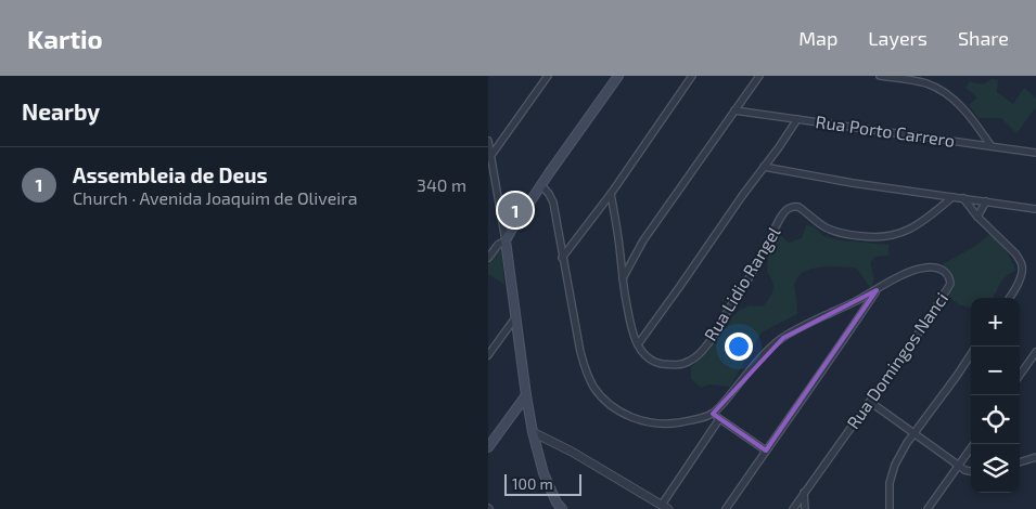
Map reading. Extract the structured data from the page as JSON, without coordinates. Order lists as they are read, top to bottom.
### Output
{
  "streets": {
    "street": ["Rua Porto Carrero", "Rua Lidio Rangel", "Rua Domingos Nanci"]
  },
  "scale_bar": "100 m",
  "page": {
    "header": "Kartio",
    "nav": ["Map", "Layers", "Share"],
    "heading": "Nearby",
    "list": [
      {
        "mark": "1",
        "name": "Assembleia de Deus",
        "note": "Church · Avenida Joaquim de Oliveira",
        "value": "340 m"
      }
    ],
    "pins": "1",
    "map_buttons": ["+", "−"],
    "scale": "100 m"
  }
}
